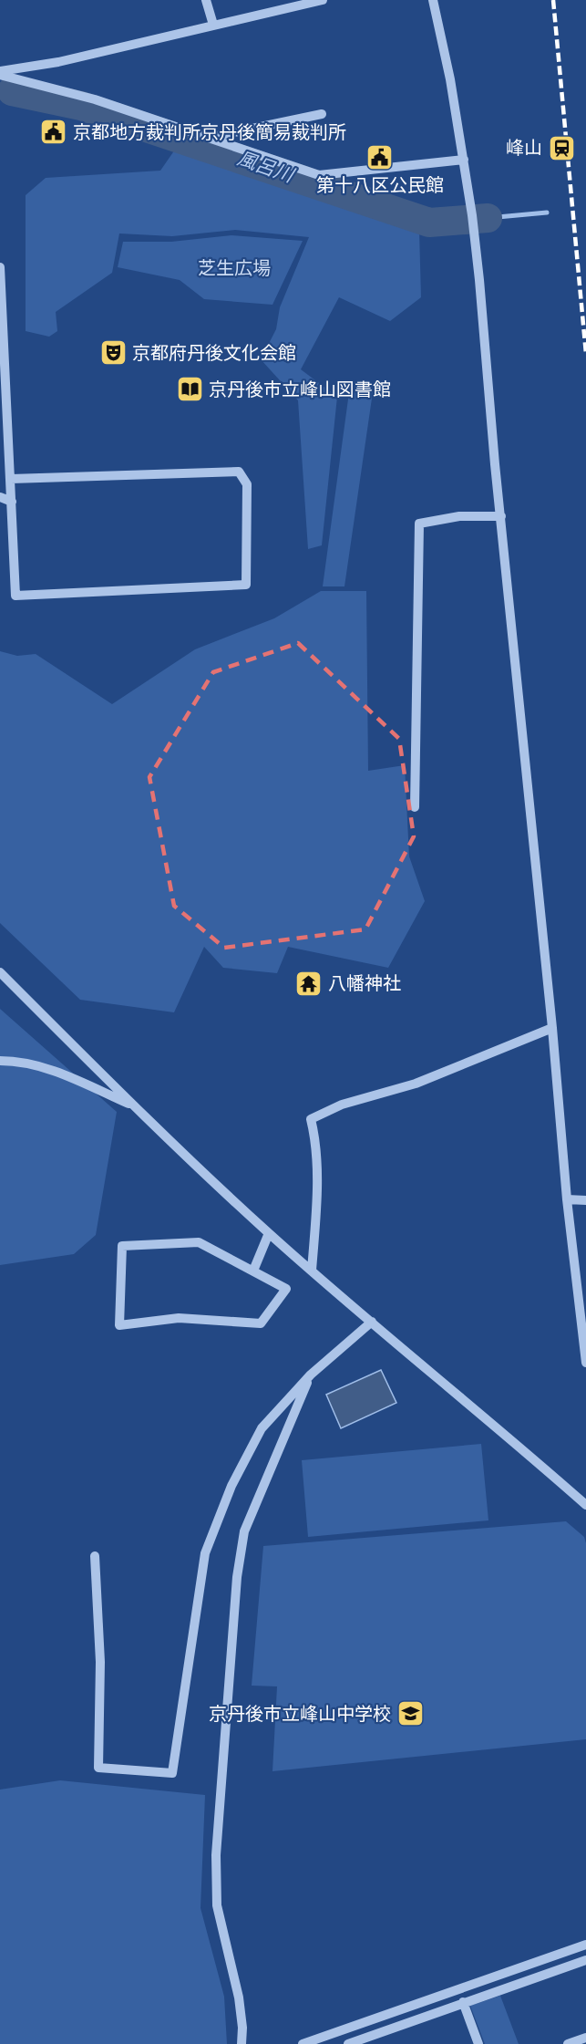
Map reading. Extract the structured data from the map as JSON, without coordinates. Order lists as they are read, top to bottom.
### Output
{
  "water": ["風呂川"],
  "parks": ["芝生広場"],
  "places": {
    "public building": ["京都地方裁判所京丹後簡易裁判所", "第十八区公民館"],
    "station": ["峰山"],
    "theatre": ["京都府丹後文化会館"],
    "library": ["京丹後市立峰山図書館"],
    "temple": ["八幡神社"],
    "school or university": ["京丹後市立峰山中学校"]
  }
}
